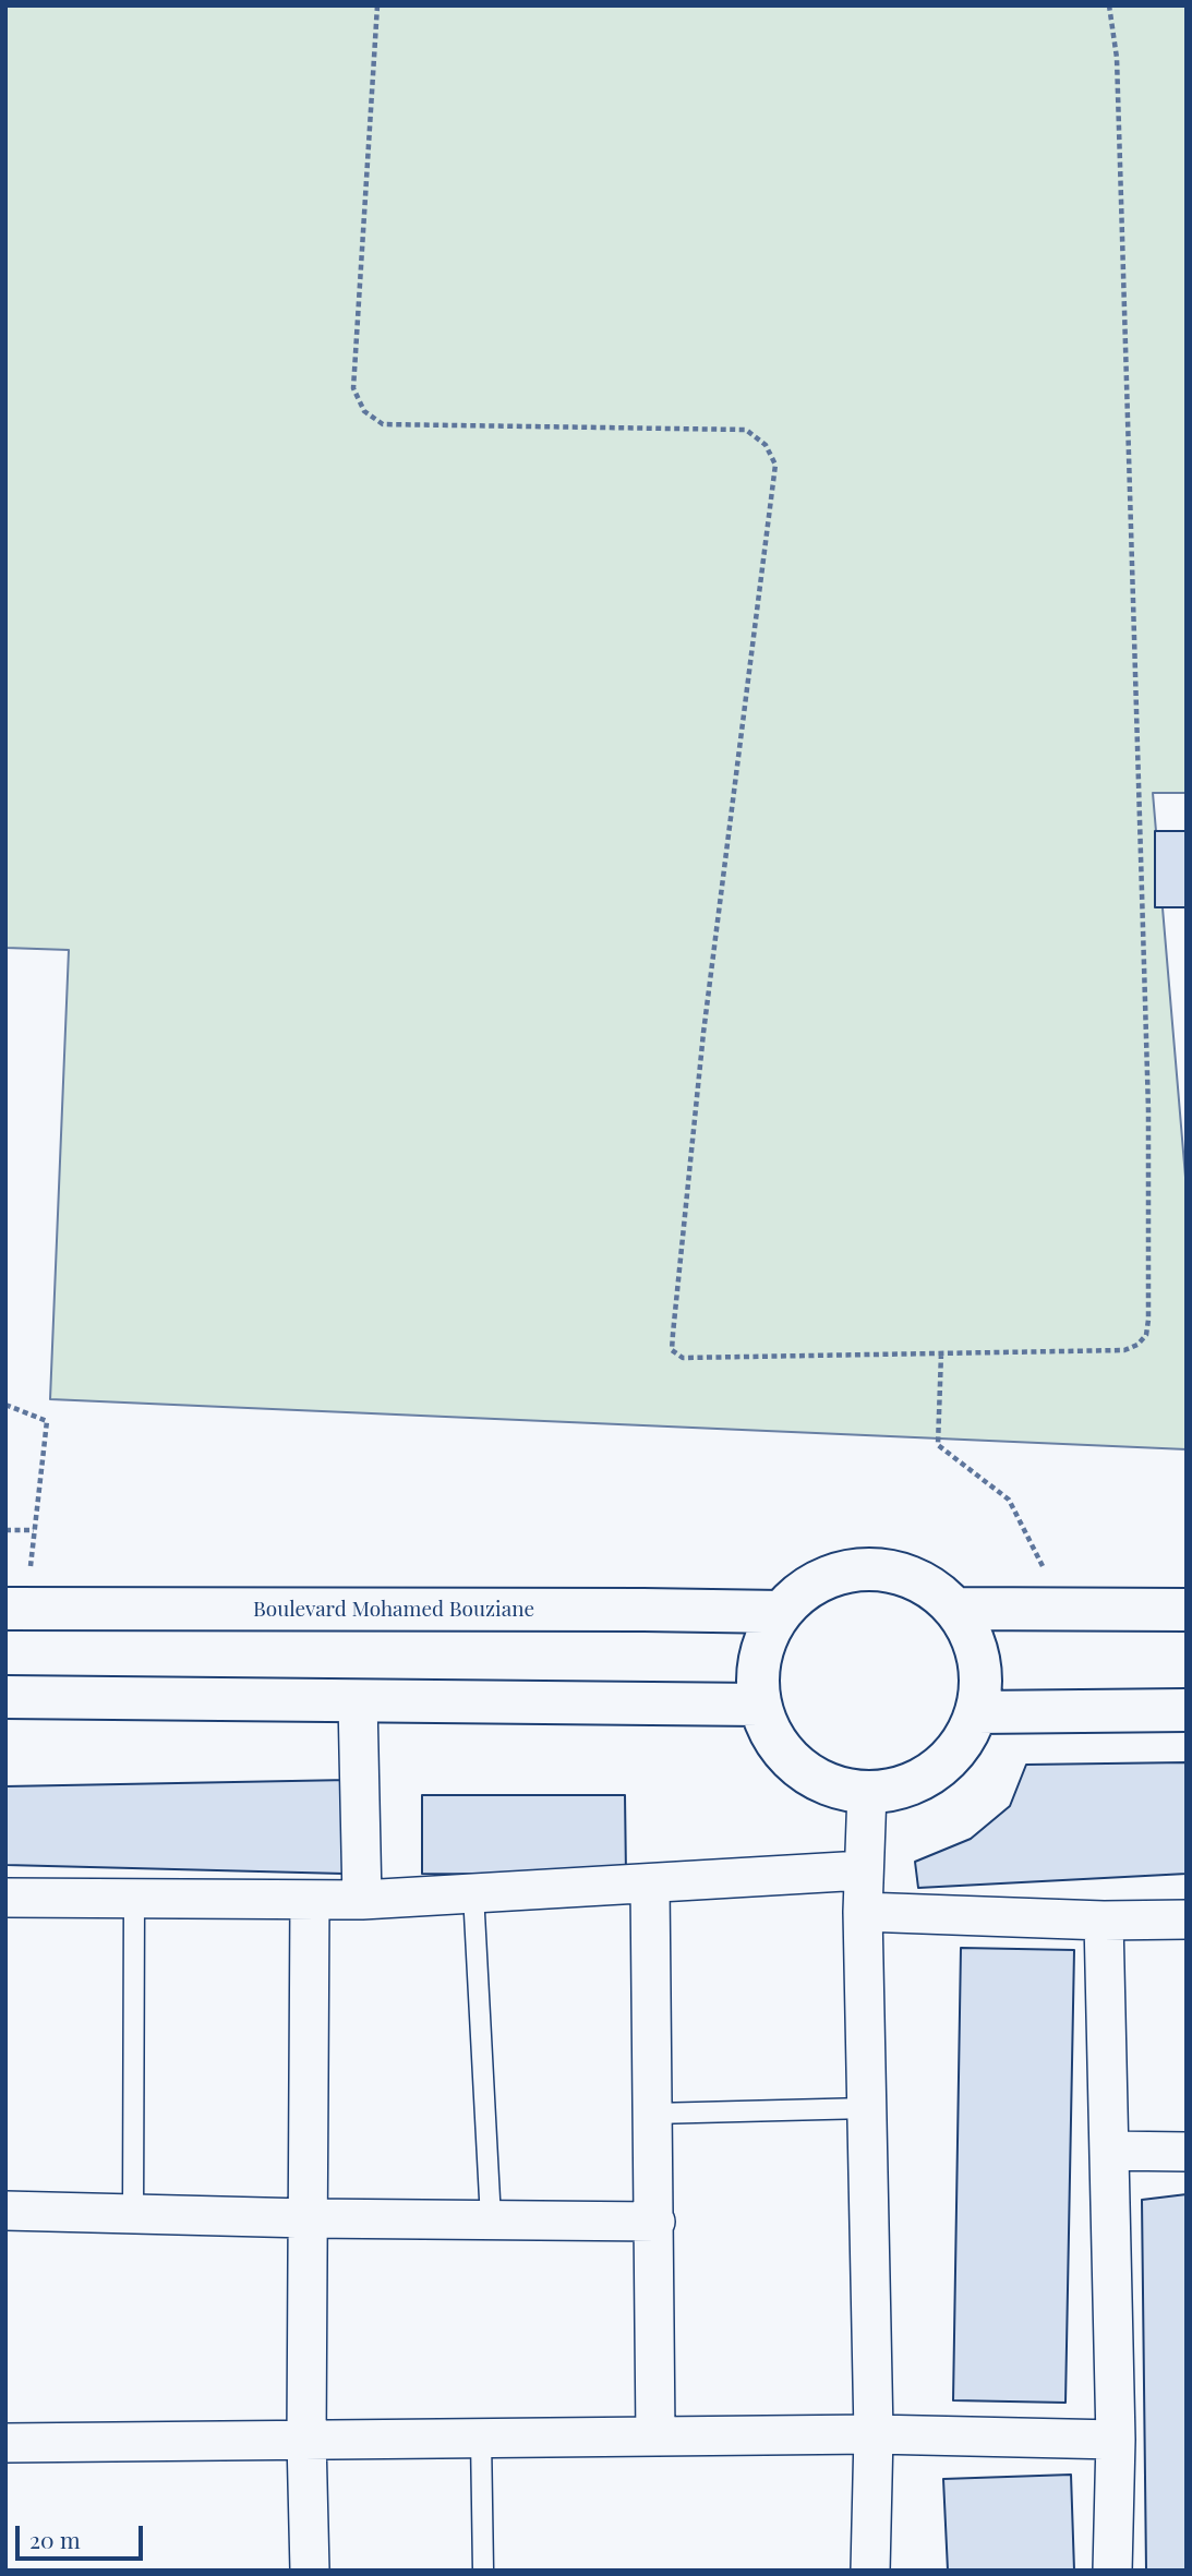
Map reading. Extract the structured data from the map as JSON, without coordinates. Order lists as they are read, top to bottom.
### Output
{
  "streets": {
    "street": ["Boulevard Mohamed Bouziane"]
  },
  "scale_bar": "20 m"
}
